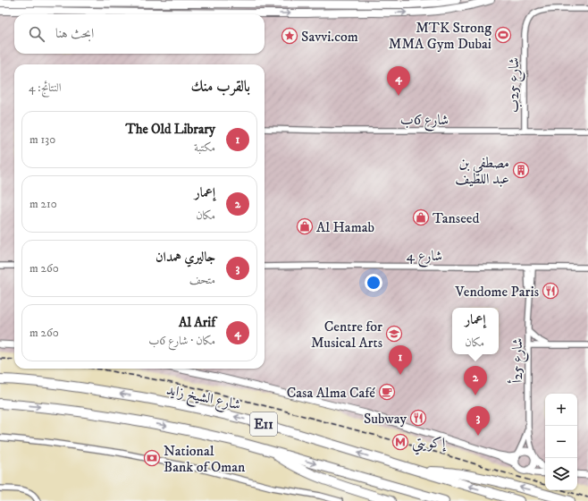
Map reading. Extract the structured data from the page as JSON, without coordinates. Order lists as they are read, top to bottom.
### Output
{
  "streets": {
    "highway": ["شارع الشيخ زايد", "E11"],
    "street": [
      "شارع 25ب",
      "شارع 6ب",
      "شارع 4",
      "شارع 25أ"
    ]
  },
  "crossings": [
    ["شارع 25ب", "شارع 6ب"],
    ["شارع 4", "شارع 25أ"]
  ],
  "places": {
    "sports": ["MTK Strong MMA Gym Dubai"],
    "place": ["Savvi.com"],
    "building": ["مصطفي بن عبد اللطيف"],
    "shop": ["Tanseed", "Al Hamab"],
    "restaurant": ["Vendome Paris", "Subway"],
    "school or university": ["Centre for Musical Arts"],
    "cafe": ["Casa Alma Café"],
    "metro station": ["إكويتي"],
    "bank": ["National Bank of Oman"]
  },
  "page": {
    "search": "ابحث هنا",
    "heading": ["بالقرب منك", "النتائج: 4"],
    "pins": [
      "4",
      "1",
      "2",
      "3"
    ],
    "list": [
      {
        "mark": "1",
        "name": "The Old Library",
        "note": "مكتبة",
        "value": "130 m"
      },
      {
        "mark": "2",
        "name": "إعمار",
        "note": "مكان",
        "value": "210 m"
      },
      {
        "mark": "3",
        "name": "جاليري همدان",
        "note": "متحف",
        "value": "260 m"
      },
      {
        "mark": "4",
        "name": "Al Arif",
        "note": "مكان · شارع 6ب",
        "value": "260 m"
      }
    ],
    "popup": ["إعمار", "مكان"],
    "map_buttons": ["+", "−"]
  }
}
